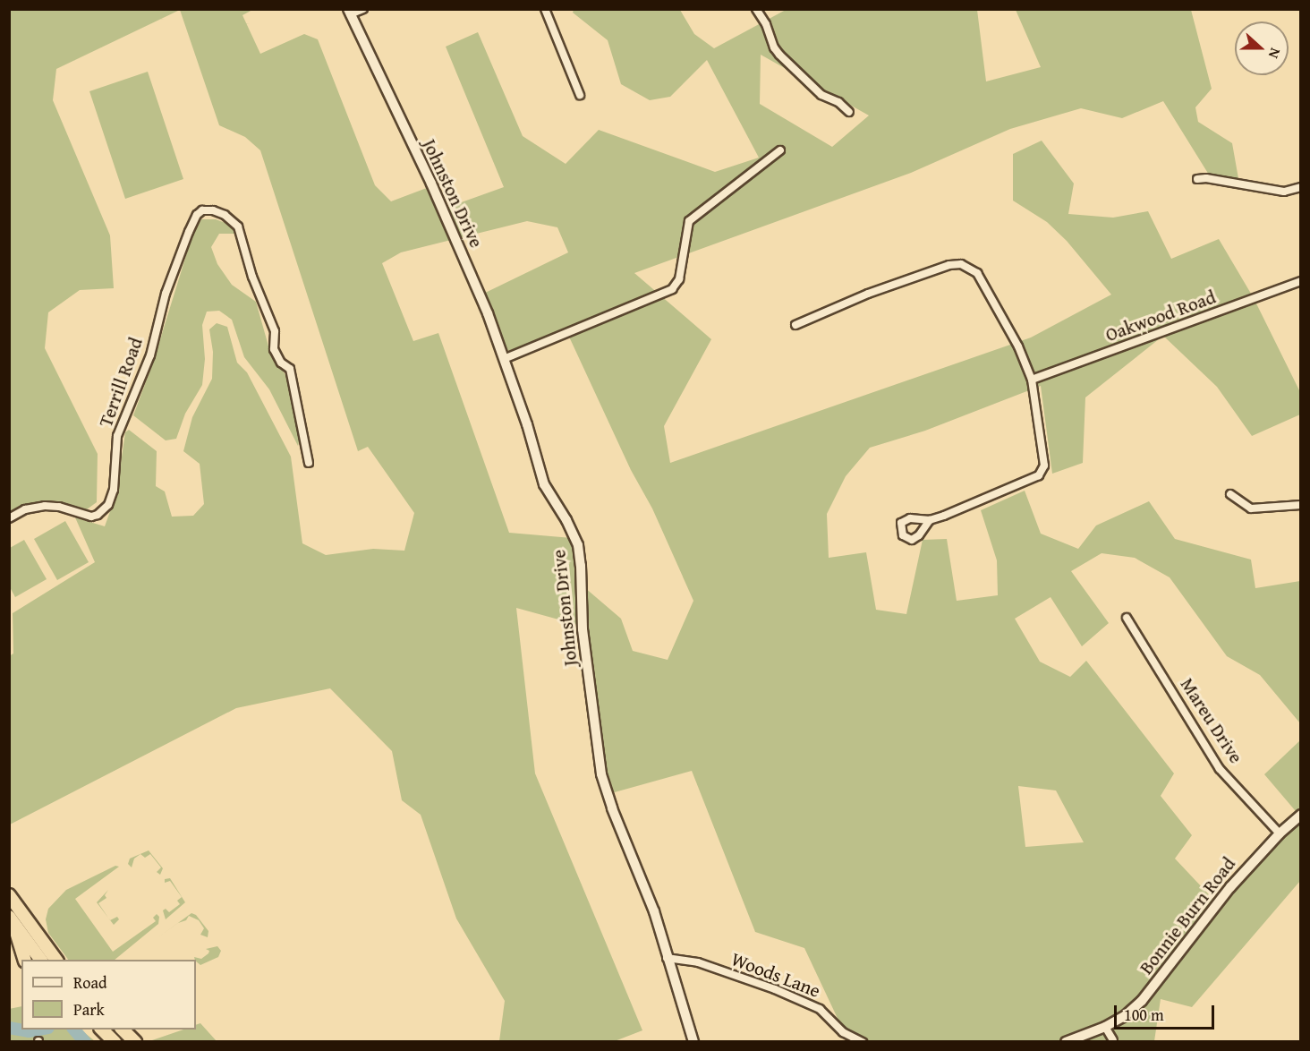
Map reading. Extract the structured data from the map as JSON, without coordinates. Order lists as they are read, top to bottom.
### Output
{
  "streets": {
    "street": [
      "Johnston Drive",
      "Oakwood Road",
      "Terrill Road",
      "Mareu Drive",
      "Bonnie Burn Road",
      "Woods Lane"
    ]
  },
  "crossings": [
    ["Johnston Drive", "Woods Lane"],
    ["Mareu Drive", "Bonnie Burn Road"]
  ],
  "legend": ["Road", "Park"],
  "scale_bar": "100 m",
  "north": "right"
}
